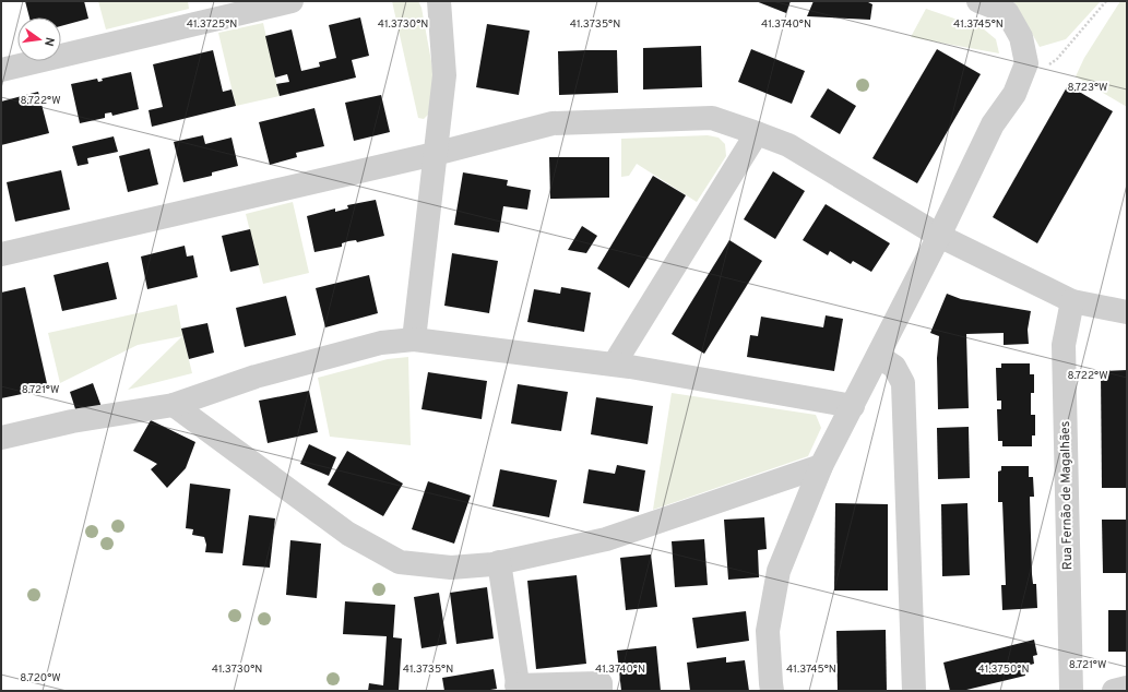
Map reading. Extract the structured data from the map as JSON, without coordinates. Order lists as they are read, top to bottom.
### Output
{
  "streets": {
    "street": ["Rua Fernão de Magalhães"]
  },
  "north": "right",
  "coordinates": [
    "41.3725°N",
    "41.3730°N",
    "41.3735°N",
    "41.3740°N",
    "41.3745°N",
    "8.723°W",
    "8.722°W",
    "8.721°W",
    "41.3750°N",
    "8.720°W"
  ]
}
